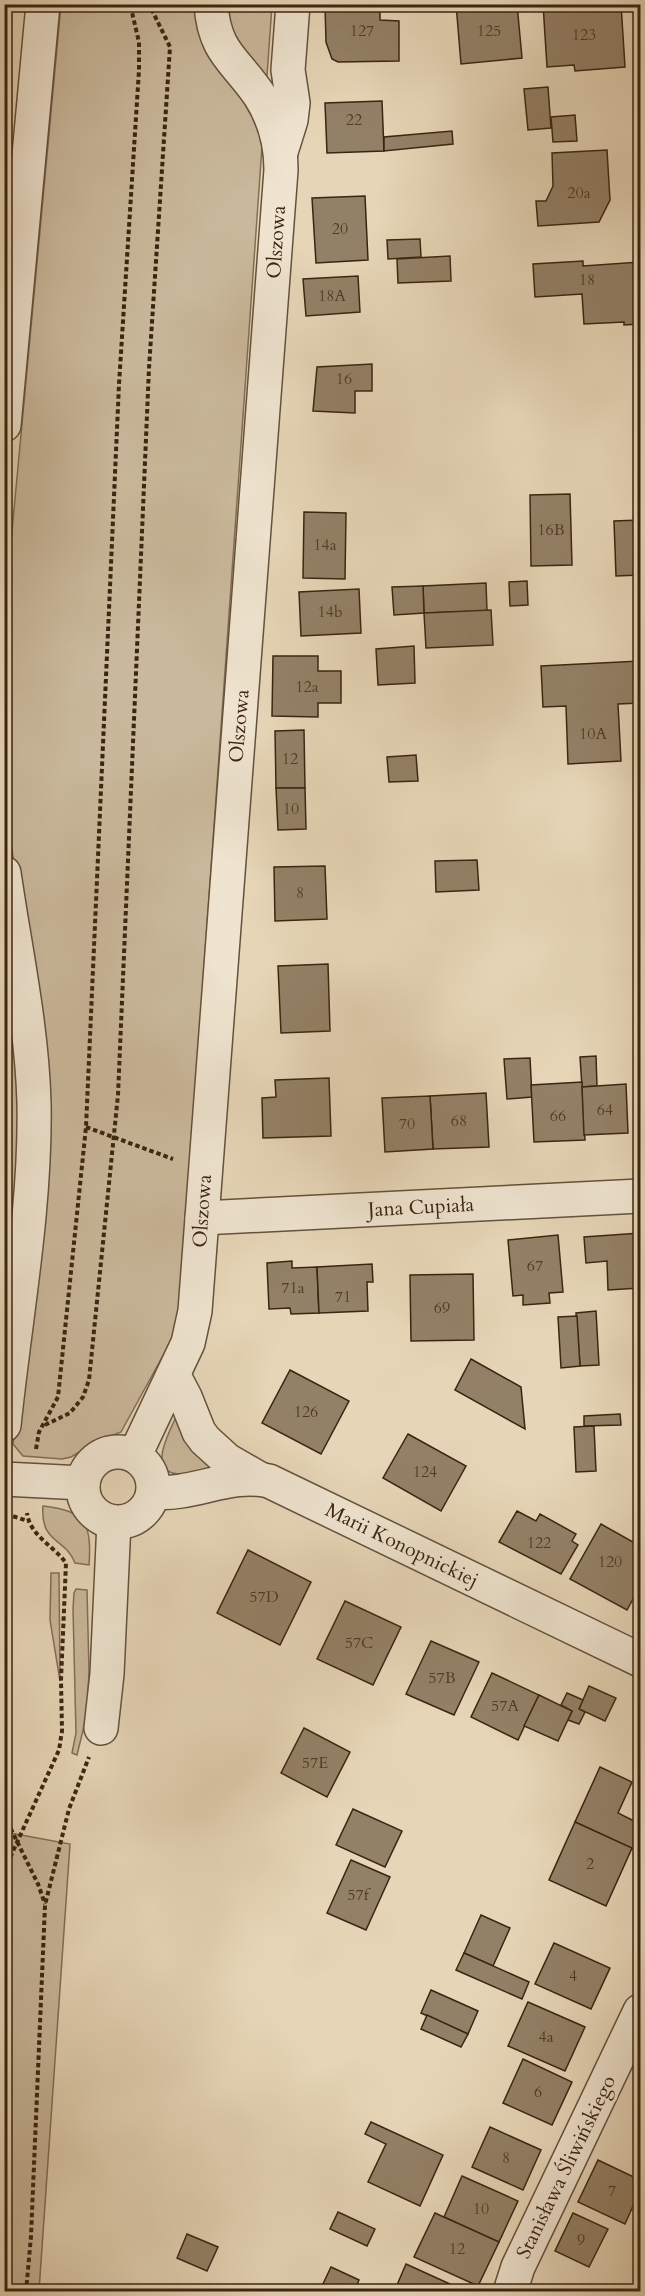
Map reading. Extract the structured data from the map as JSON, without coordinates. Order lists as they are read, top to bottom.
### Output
{
  "streets": {
    "street": [
      "Olszowa",
      "Jana Cupiała",
      "Marii Konopnickiej",
      "Stanisława Śliwińskiego"
    ]
  },
  "crossings": [
    ["Olszowa", "Jana Cupiała"],
    ["Olszowa", "Marii Konopnickiej"]
  ],
  "house_numbers": [
    "127",
    "125",
    "123",
    "22",
    "20a",
    "20",
    "18",
    "18A",
    "16",
    "16B",
    "14a",
    "14b",
    "12a",
    "10A",
    "12",
    "10",
    "8",
    "64",
    "66",
    "68",
    "70",
    "67",
    "71a",
    "71",
    "69",
    "126",
    "124",
    "122",
    "120",
    "57D",
    "57C",
    "57B",
    "57A",
    "57E",
    "2",
    "57f",
    "4",
    "4a",
    "6",
    "8",
    "7",
    "10",
    "9",
    "12"
  ]
}
